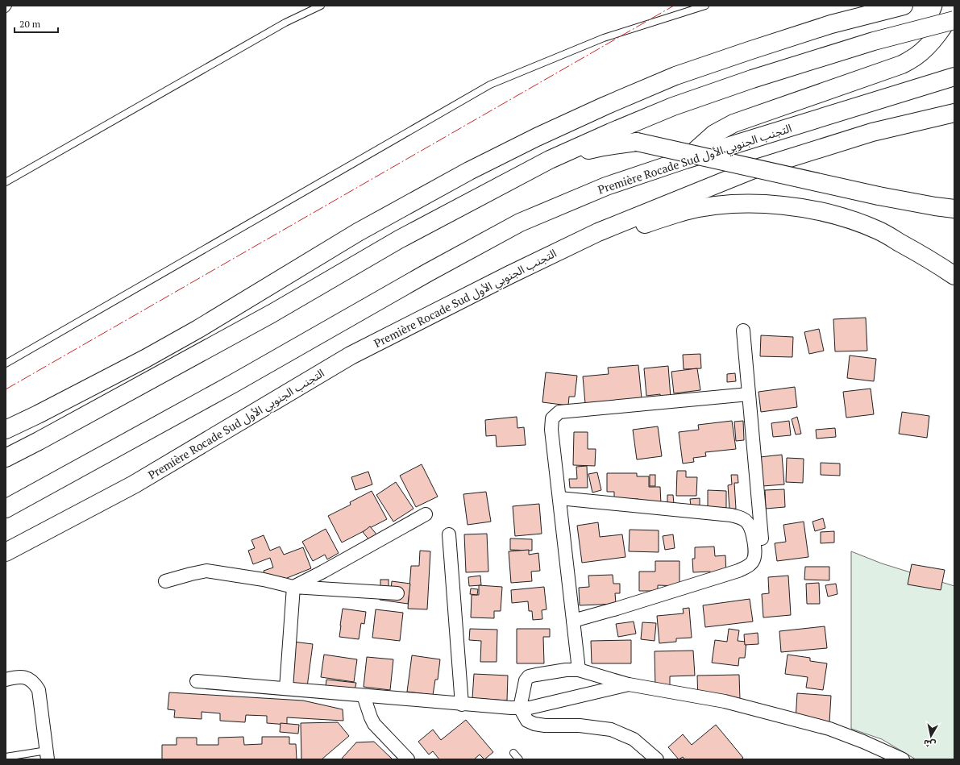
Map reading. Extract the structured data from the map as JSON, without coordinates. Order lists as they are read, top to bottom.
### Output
{
  "streets": {
    "highway": ["Première Rocade Sud التجنب الجنوبي الأول"]
  },
  "scale_bar": "20 m",
  "north": "bottom"
}
